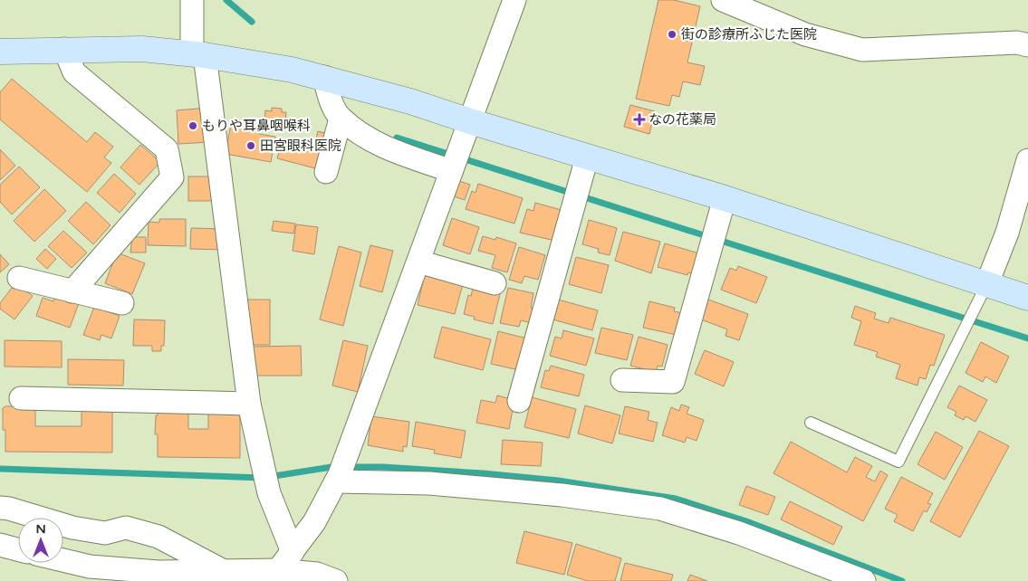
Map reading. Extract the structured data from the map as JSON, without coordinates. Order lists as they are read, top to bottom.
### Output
{
  "places": {
    "other": ["街の診療所ふじた医院", "もりや耳鼻咽喉科", "田宮眼科医院"],
    "health": ["なの花薬局"]
  },
  "north": "top"
}
